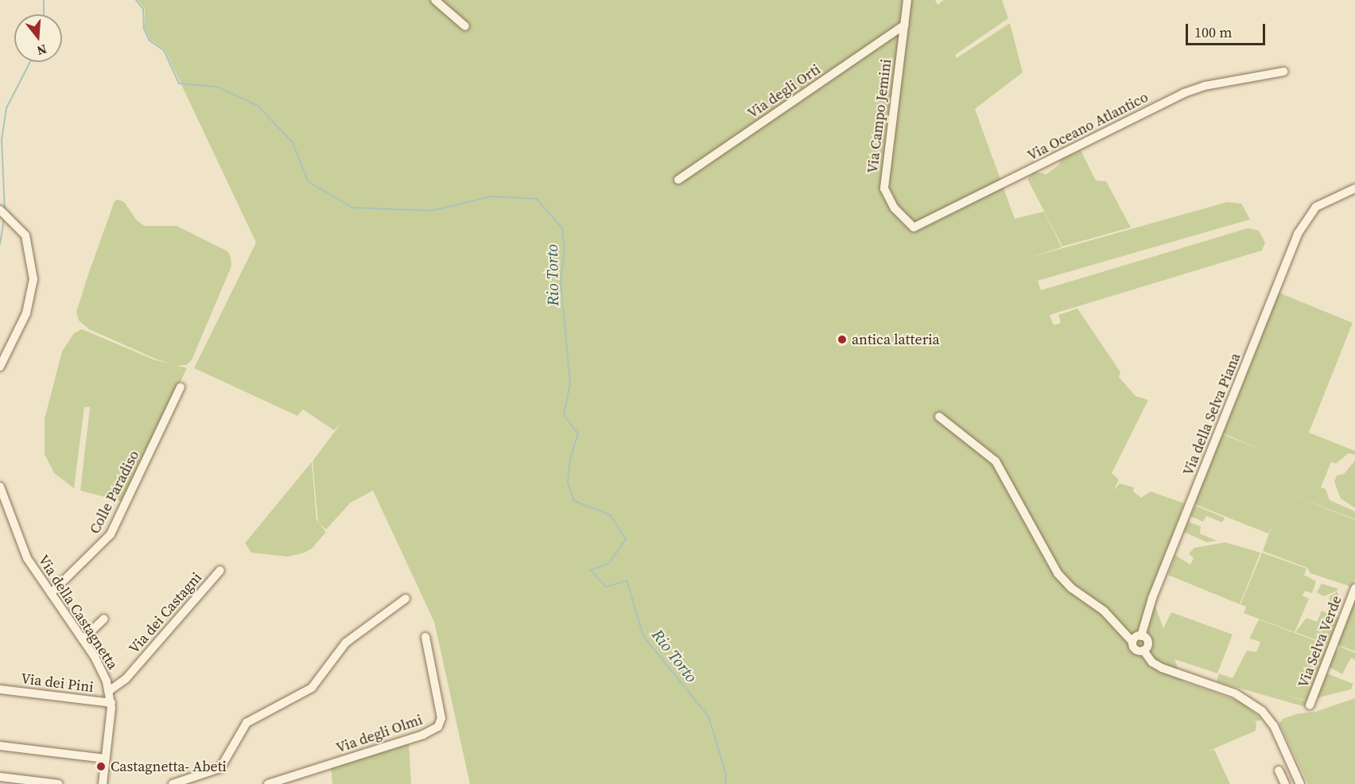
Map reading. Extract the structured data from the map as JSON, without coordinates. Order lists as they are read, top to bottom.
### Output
{
  "streets": {
    "street": [
      "Via degli Orti",
      "Via Campo Jemini",
      "Via Oceano Atlantico",
      "Via della Selva Piana",
      "Colle Paradiso",
      "Via della Castagnetta",
      "Via dei Castagni",
      "Via Selva Verde",
      "Via dei Pini",
      "Via degli Olmi"
    ]
  },
  "crossings": [
    ["Via degli Orti", "Via Campo Jemini"],
    ["Via Campo Jemini", "Via Oceano Atlantico"],
    ["Colle Paradiso", "Via della Castagnetta"],
    ["Via della Castagnetta", "Via dei Castagni"],
    ["Via della Castagnetta", "Via dei Pini"]
  ],
  "water": ["Rio Torto"],
  "places": ["antica latteria", "Castagnetta- Abeti"],
  "scale_bar": "100 m",
  "north": "bottom"
}
